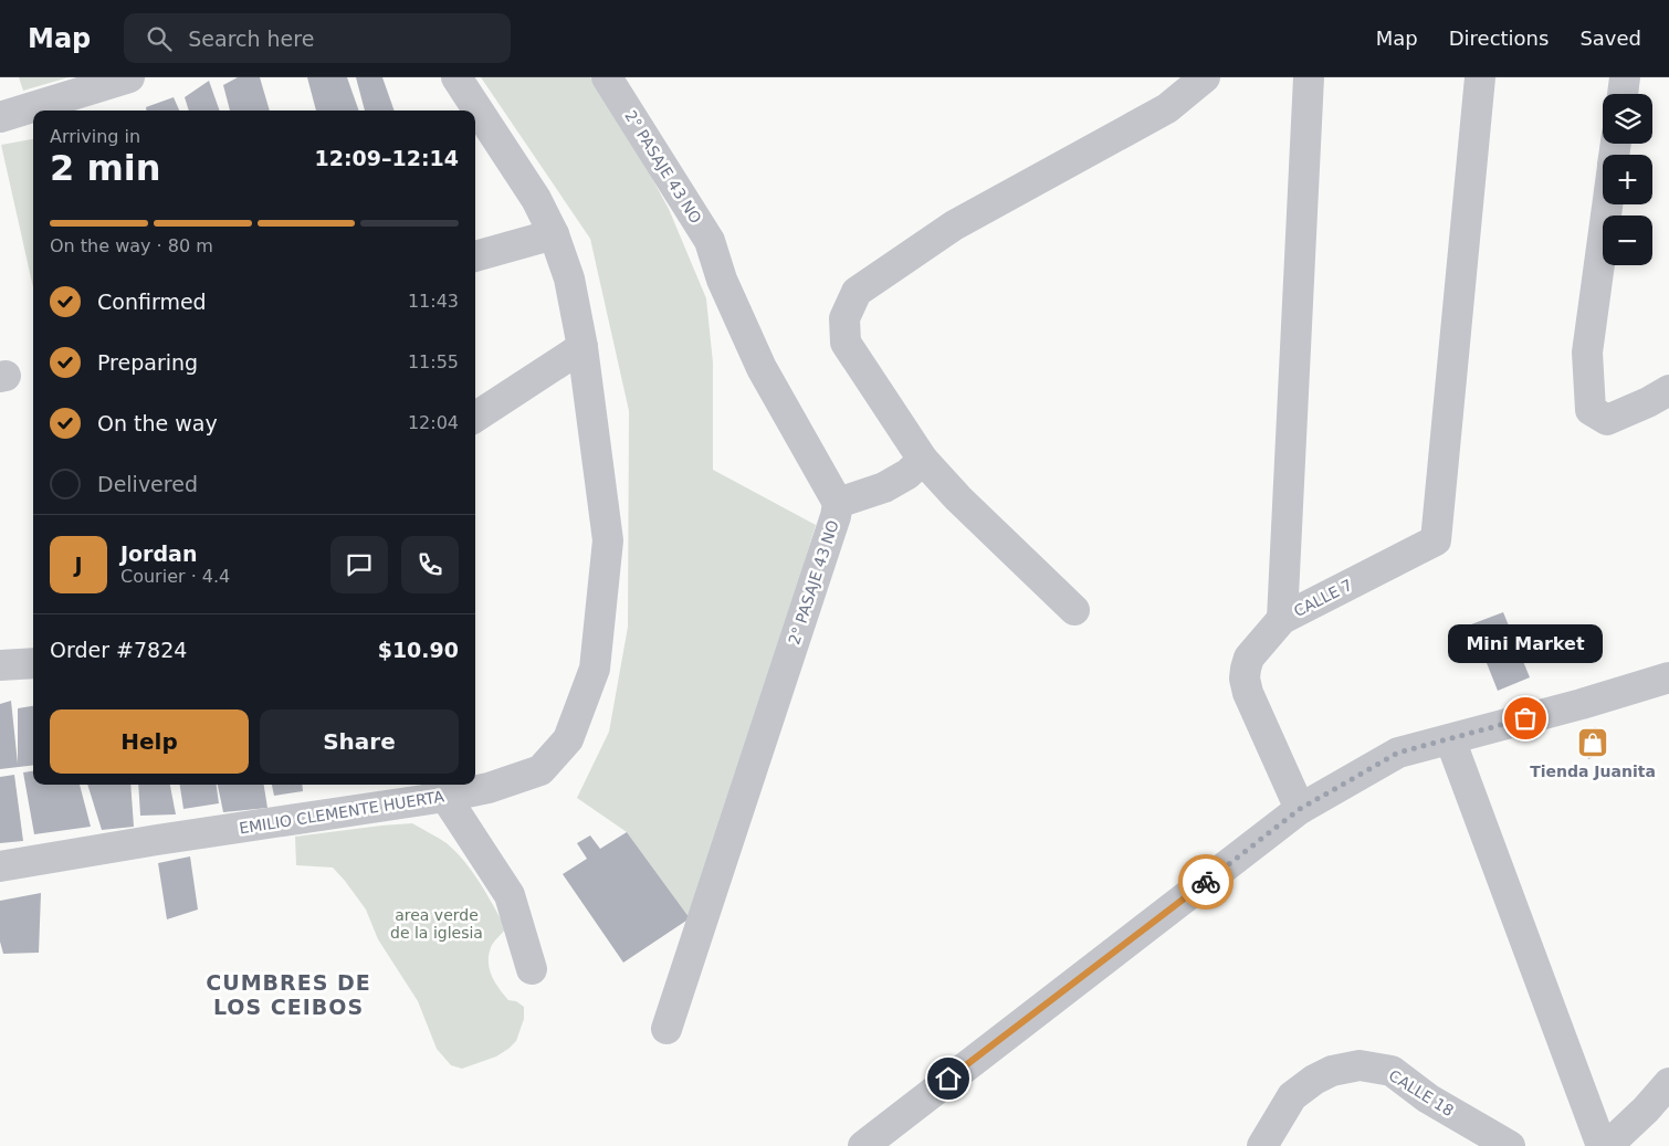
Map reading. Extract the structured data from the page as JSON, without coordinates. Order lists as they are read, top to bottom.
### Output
{
  "streets": {
    "street": [
      "2° PASAJE 43 NO",
      "CALLE 7",
      "EMILIO CLEMENTE HUERTA",
      "CALLE 18"
    ]
  },
  "districts": ["CUMBRES DE LOS CEIBOS"],
  "parks": ["area verde de la iglesia"],
  "places": {
    "other": ["Mini Market"],
    "shop": ["Tienda Juanita"]
  },
  "page": {
    "header": "Map",
    "search": "Search here",
    "nav": ["Map", "Directions", "Saved"],
    "map_buttons": ["+", "−"],
    "heading": ["2 min", "Arriving in", "12:09–12:14"],
    "panel": [
      "Jordan",
      "Courier · 4.4",
      "Order #7824",
      "$10.90"
    ],
    "bar": "On the way · 80 m",
    "list": [
      ["Confirmed", "11:43"],
      ["Preparing", "11:55"],
      ["On the way", "12:04"],
      "Delivered"
    ],
    "round": "J",
    "bubble": "Mini Market",
    "buttons": ["Help", "Share"]
  }
}
